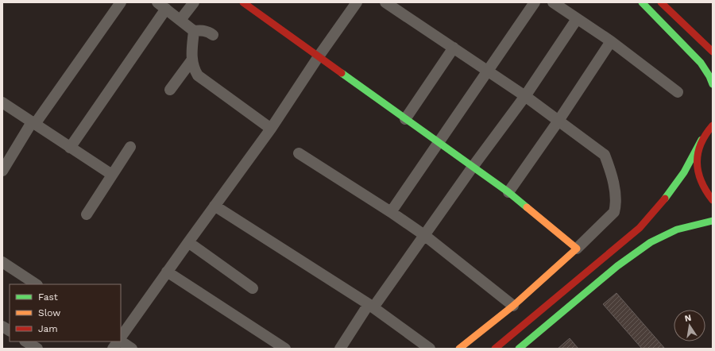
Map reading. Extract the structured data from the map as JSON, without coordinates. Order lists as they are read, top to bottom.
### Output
{
  "legend": ["Fast", "Slow", "Jam"],
  "north": "top"
}
